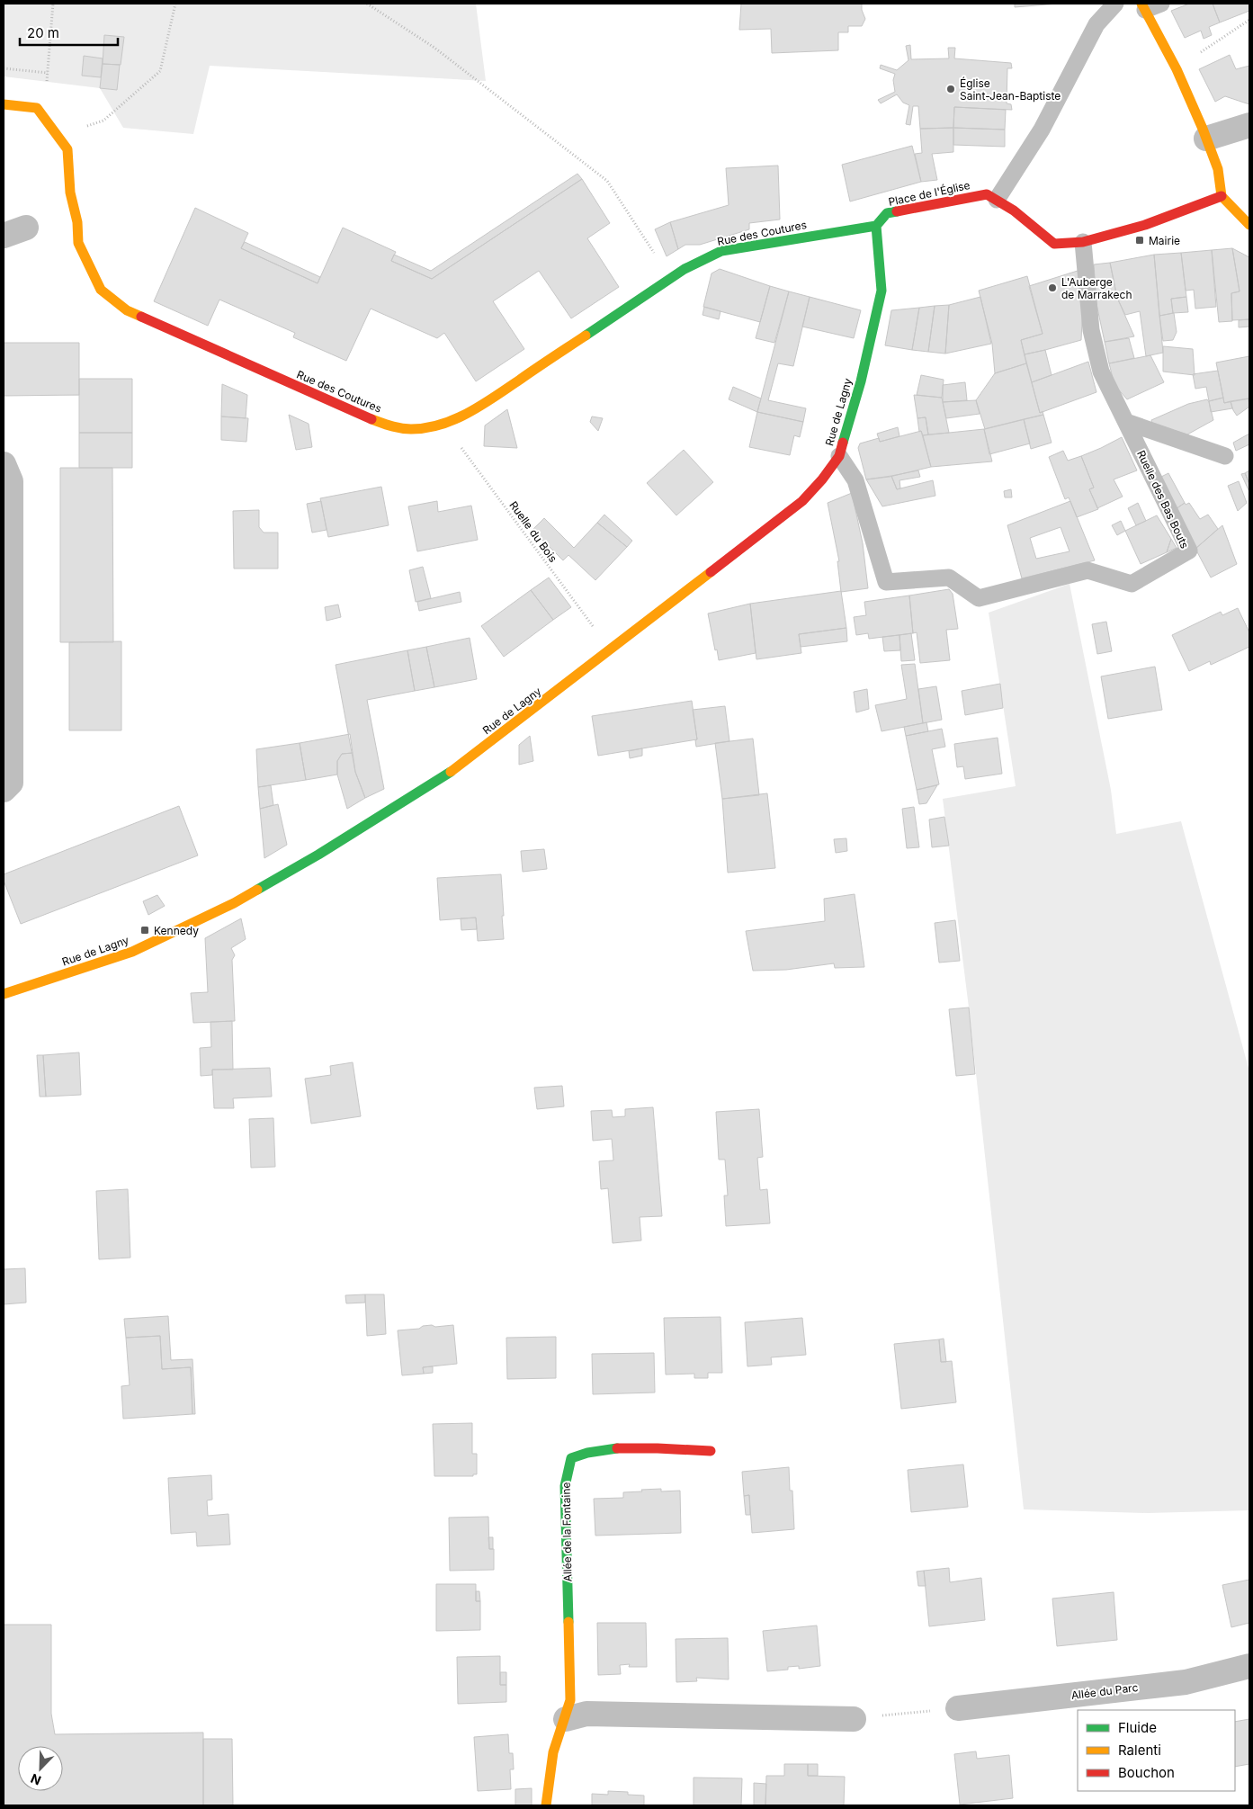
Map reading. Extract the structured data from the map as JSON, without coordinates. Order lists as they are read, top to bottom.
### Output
{
  "streets": {
    "street": [
      "Place de l'Église",
      "Rue des Coutures",
      "Rue de Lagny",
      "Allée de la Fontaine",
      "Allée du Parc"
    ],
    "lane": ["Ruelle des Bas Bouts"],
    "path": ["Ruelle du Bois"]
  },
  "crossings": [
    ["Place de l'Église", "Rue des Coutures"],
    ["Place de l'Église", "Rue de Lagny"],
    ["Place de l'Église", "Ruelle des Bas Bouts"],
    ["Rue des Coutures", "Rue de Lagny"],
    ["Rue des Coutures", "Ruelle du Bois"],
    ["Rue de Lagny", "Ruelle des Bas Bouts"],
    ["Rue de Lagny", "Ruelle du Bois"]
  ],
  "places": {
    "other": ["Église Saint-Jean-Baptiste", "L'Auberge de Marrakech"],
    "transit": ["Mairie", "Kennedy"]
  },
  "legend": ["Fluide", "Ralenti", "Bouchon"],
  "scale_bar": "20 m",
  "north": "bottom left"
}
